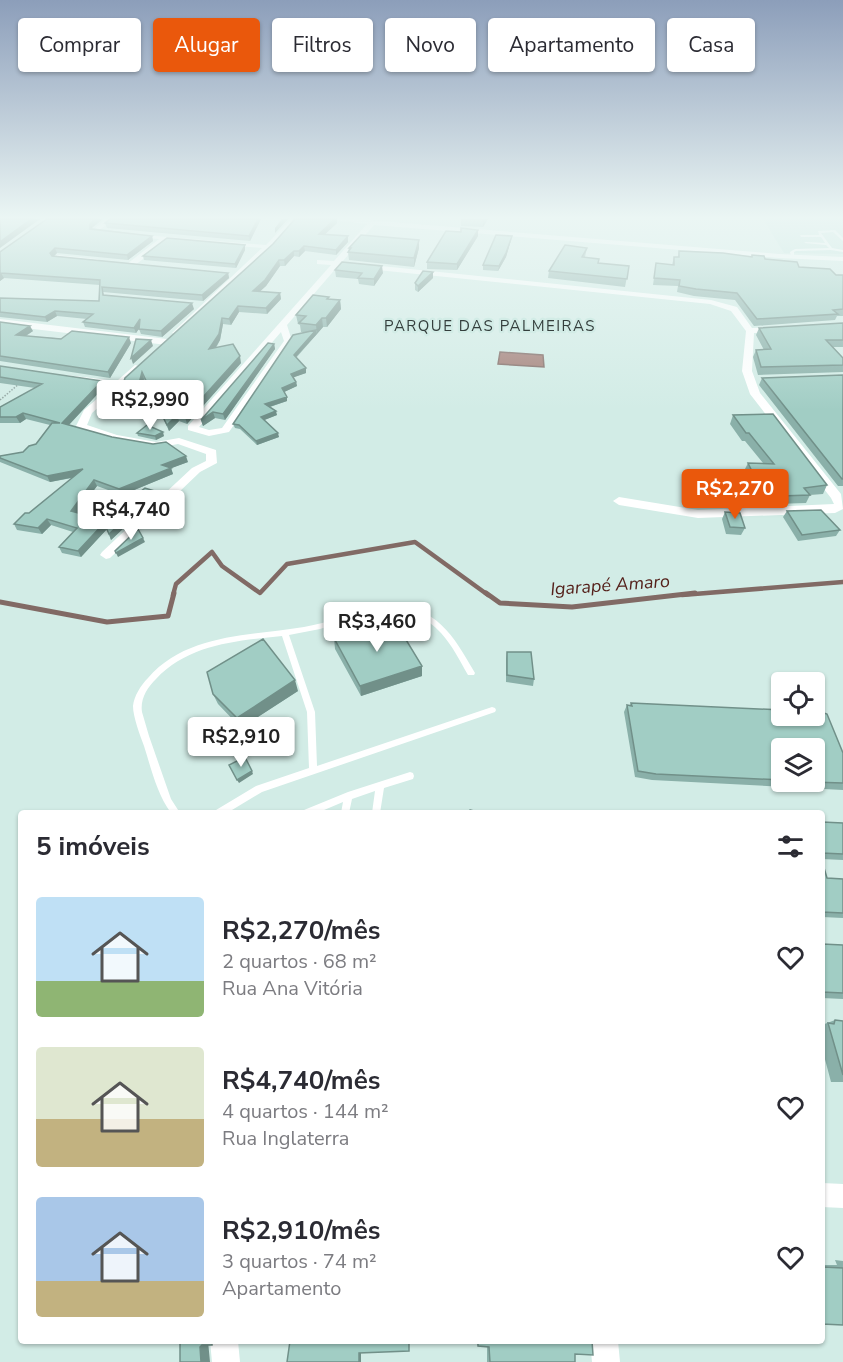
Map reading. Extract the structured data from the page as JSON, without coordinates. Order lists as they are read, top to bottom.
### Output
{
  "districts": ["PARQUE DAS PALMEIRAS"],
  "water": ["Igarapé Amaro"],
  "page": {
    "chip": [
      "Comprar",
      "Alugar",
      "Filtros",
      "Novo",
      "Apartamento",
      "Casa"
    ],
    "price": [
      "R$2,990",
      "R$2,270",
      "R$4,740",
      "R$3,460",
      "R$2,910"
    ],
    "heading": "5 imóveis",
    "list": [
      {
        "name": "R$2,270/mês",
        "note": "2 quartos · 68 m² · Rua Ana Vitória"
      },
      {
        "name": "R$4,740/mês",
        "note": "4 quartos · 144 m² · Rua Inglaterra"
      },
      {
        "name": "R$2,910/mês",
        "note": "3 quartos · 74 m² · Apartamento"
      }
    ]
  }
}
